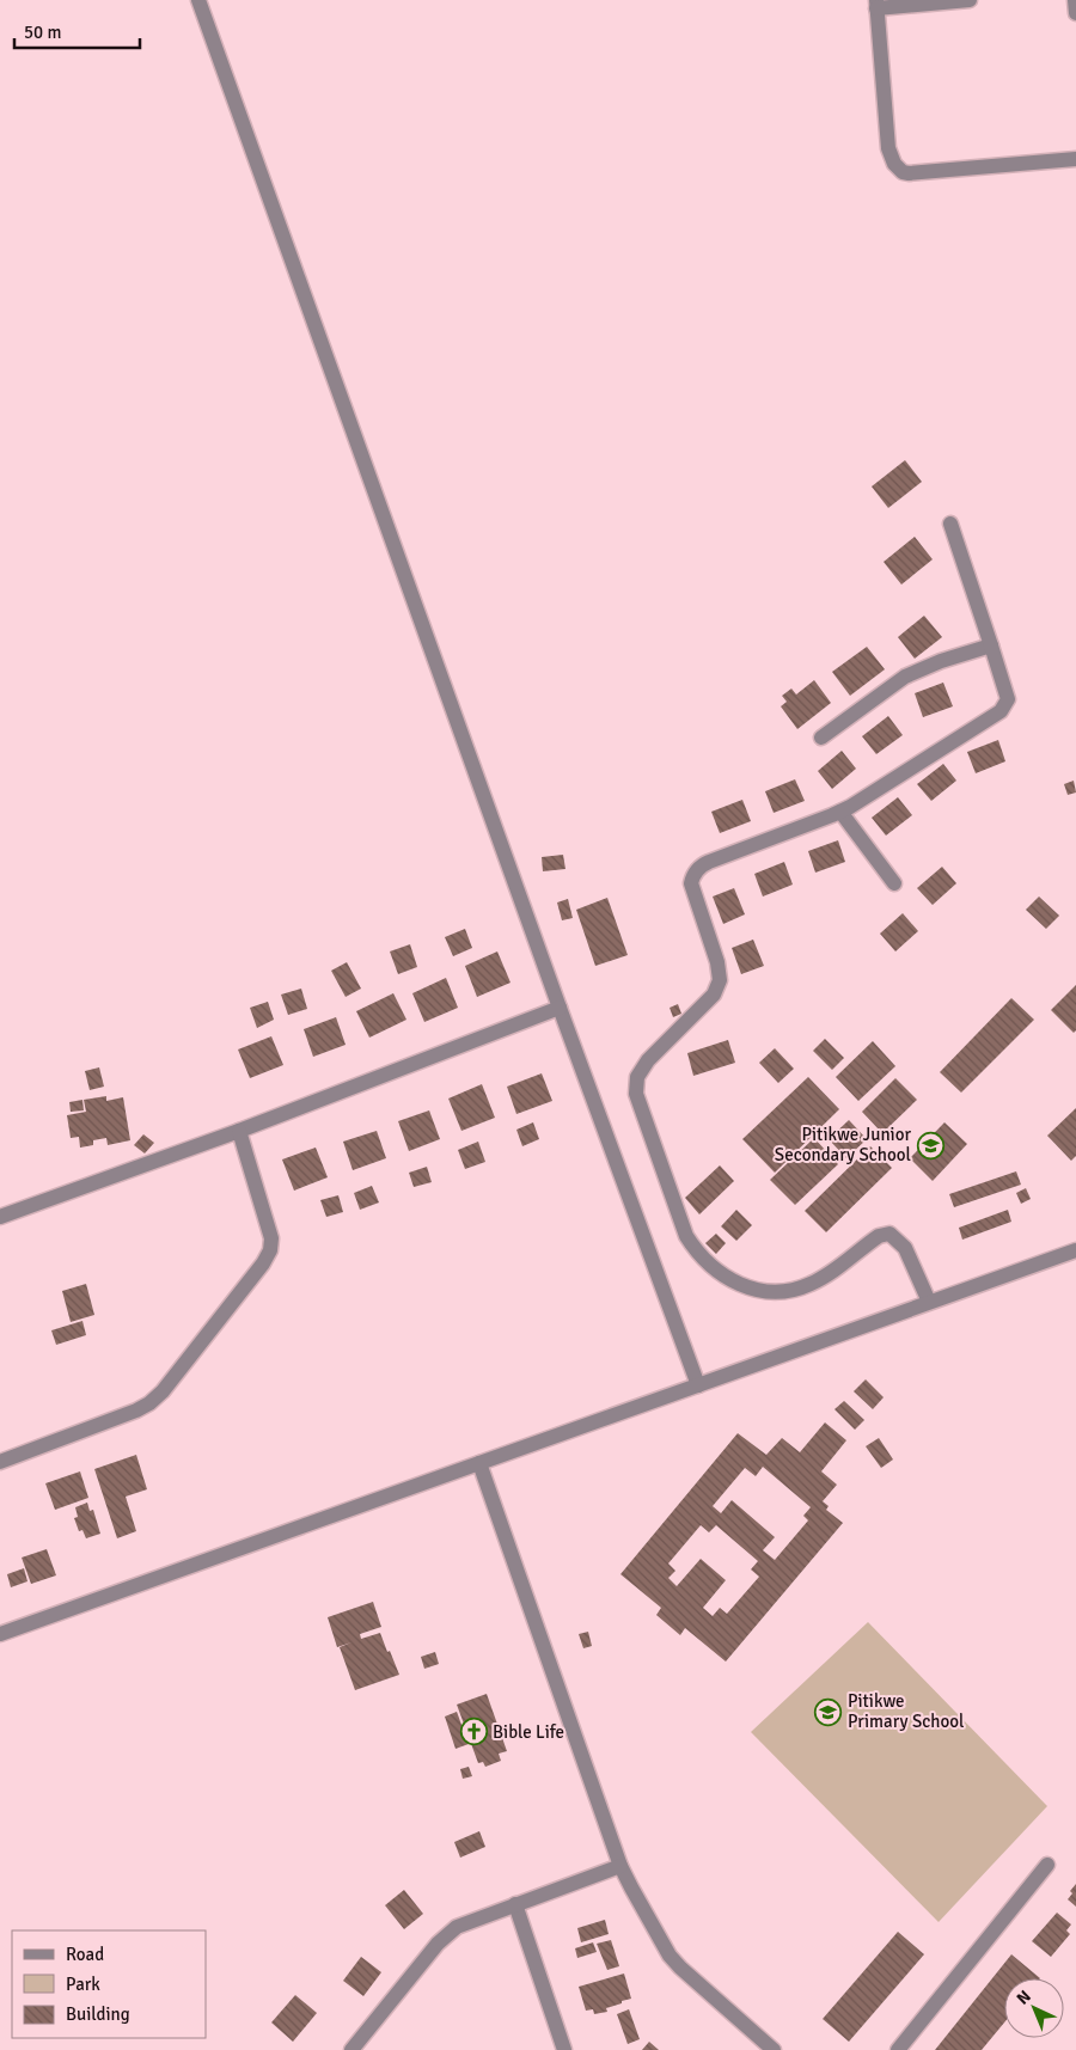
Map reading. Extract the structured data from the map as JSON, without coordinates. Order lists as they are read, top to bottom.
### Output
{
  "places": {
    "school or university": ["Pitikwe Junior Secondary School", "Pitikwe Primary School"],
    "church": ["Bible Life"]
  },
  "legend": ["Road", "Park", "Building"],
  "scale_bar": "50 m",
  "north": "top left"
}
